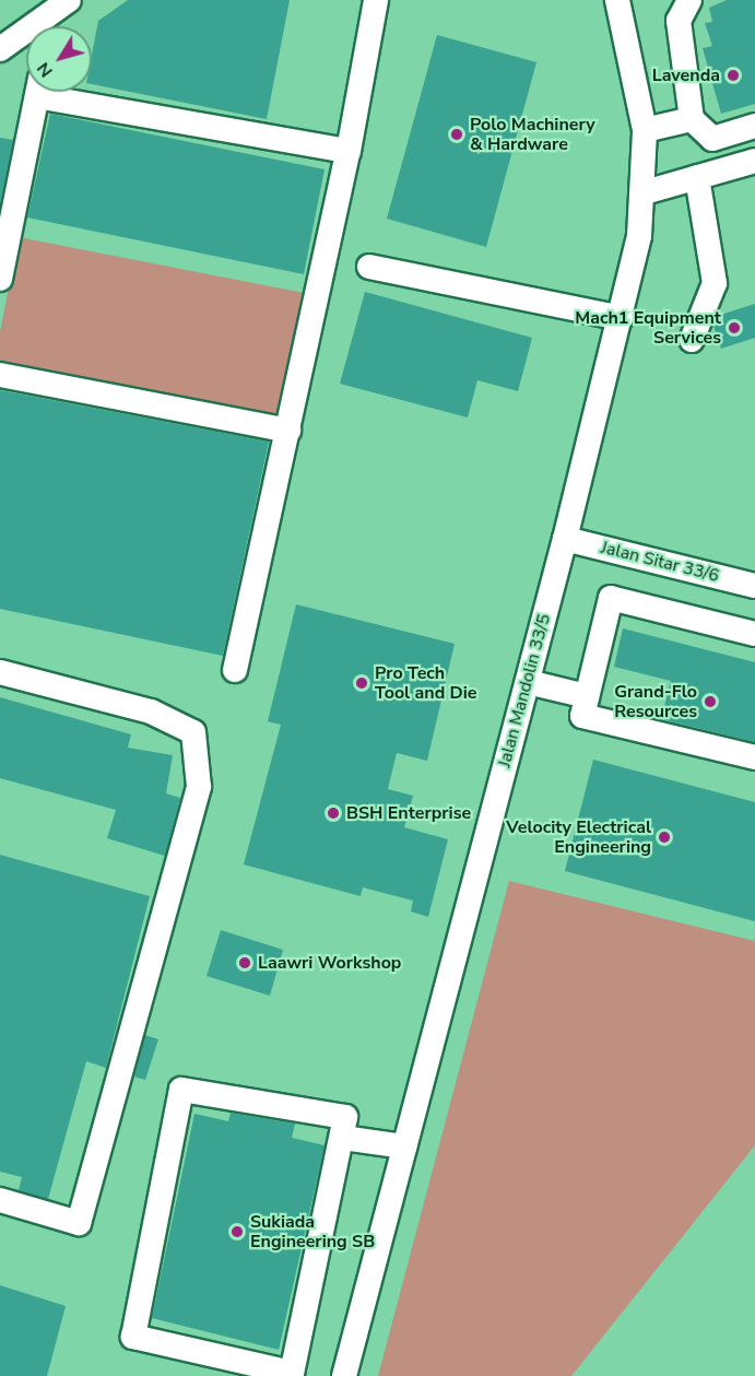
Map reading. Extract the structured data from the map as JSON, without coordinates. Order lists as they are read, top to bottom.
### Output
{
  "streets": {
    "street": ["Jalan Sitar 33/6", "Jalan Mandolin 33/5"]
  },
  "crossings": [
    ["Jalan Sitar 33/6", "Jalan Mandolin 33/5"]
  ],
  "places": [
    "Lavenda",
    "Polo Machinery & Hardware",
    "Mach1 Equipment Services",
    "Pro Tech Tool and Die",
    "Grand-Flo Resources",
    "BSH Enterprise",
    "Velocity Electrical Engineering",
    "Laawri Workshop",
    "Sukiada Engineering SB"
  ],
  "north": "bottom left"
}
